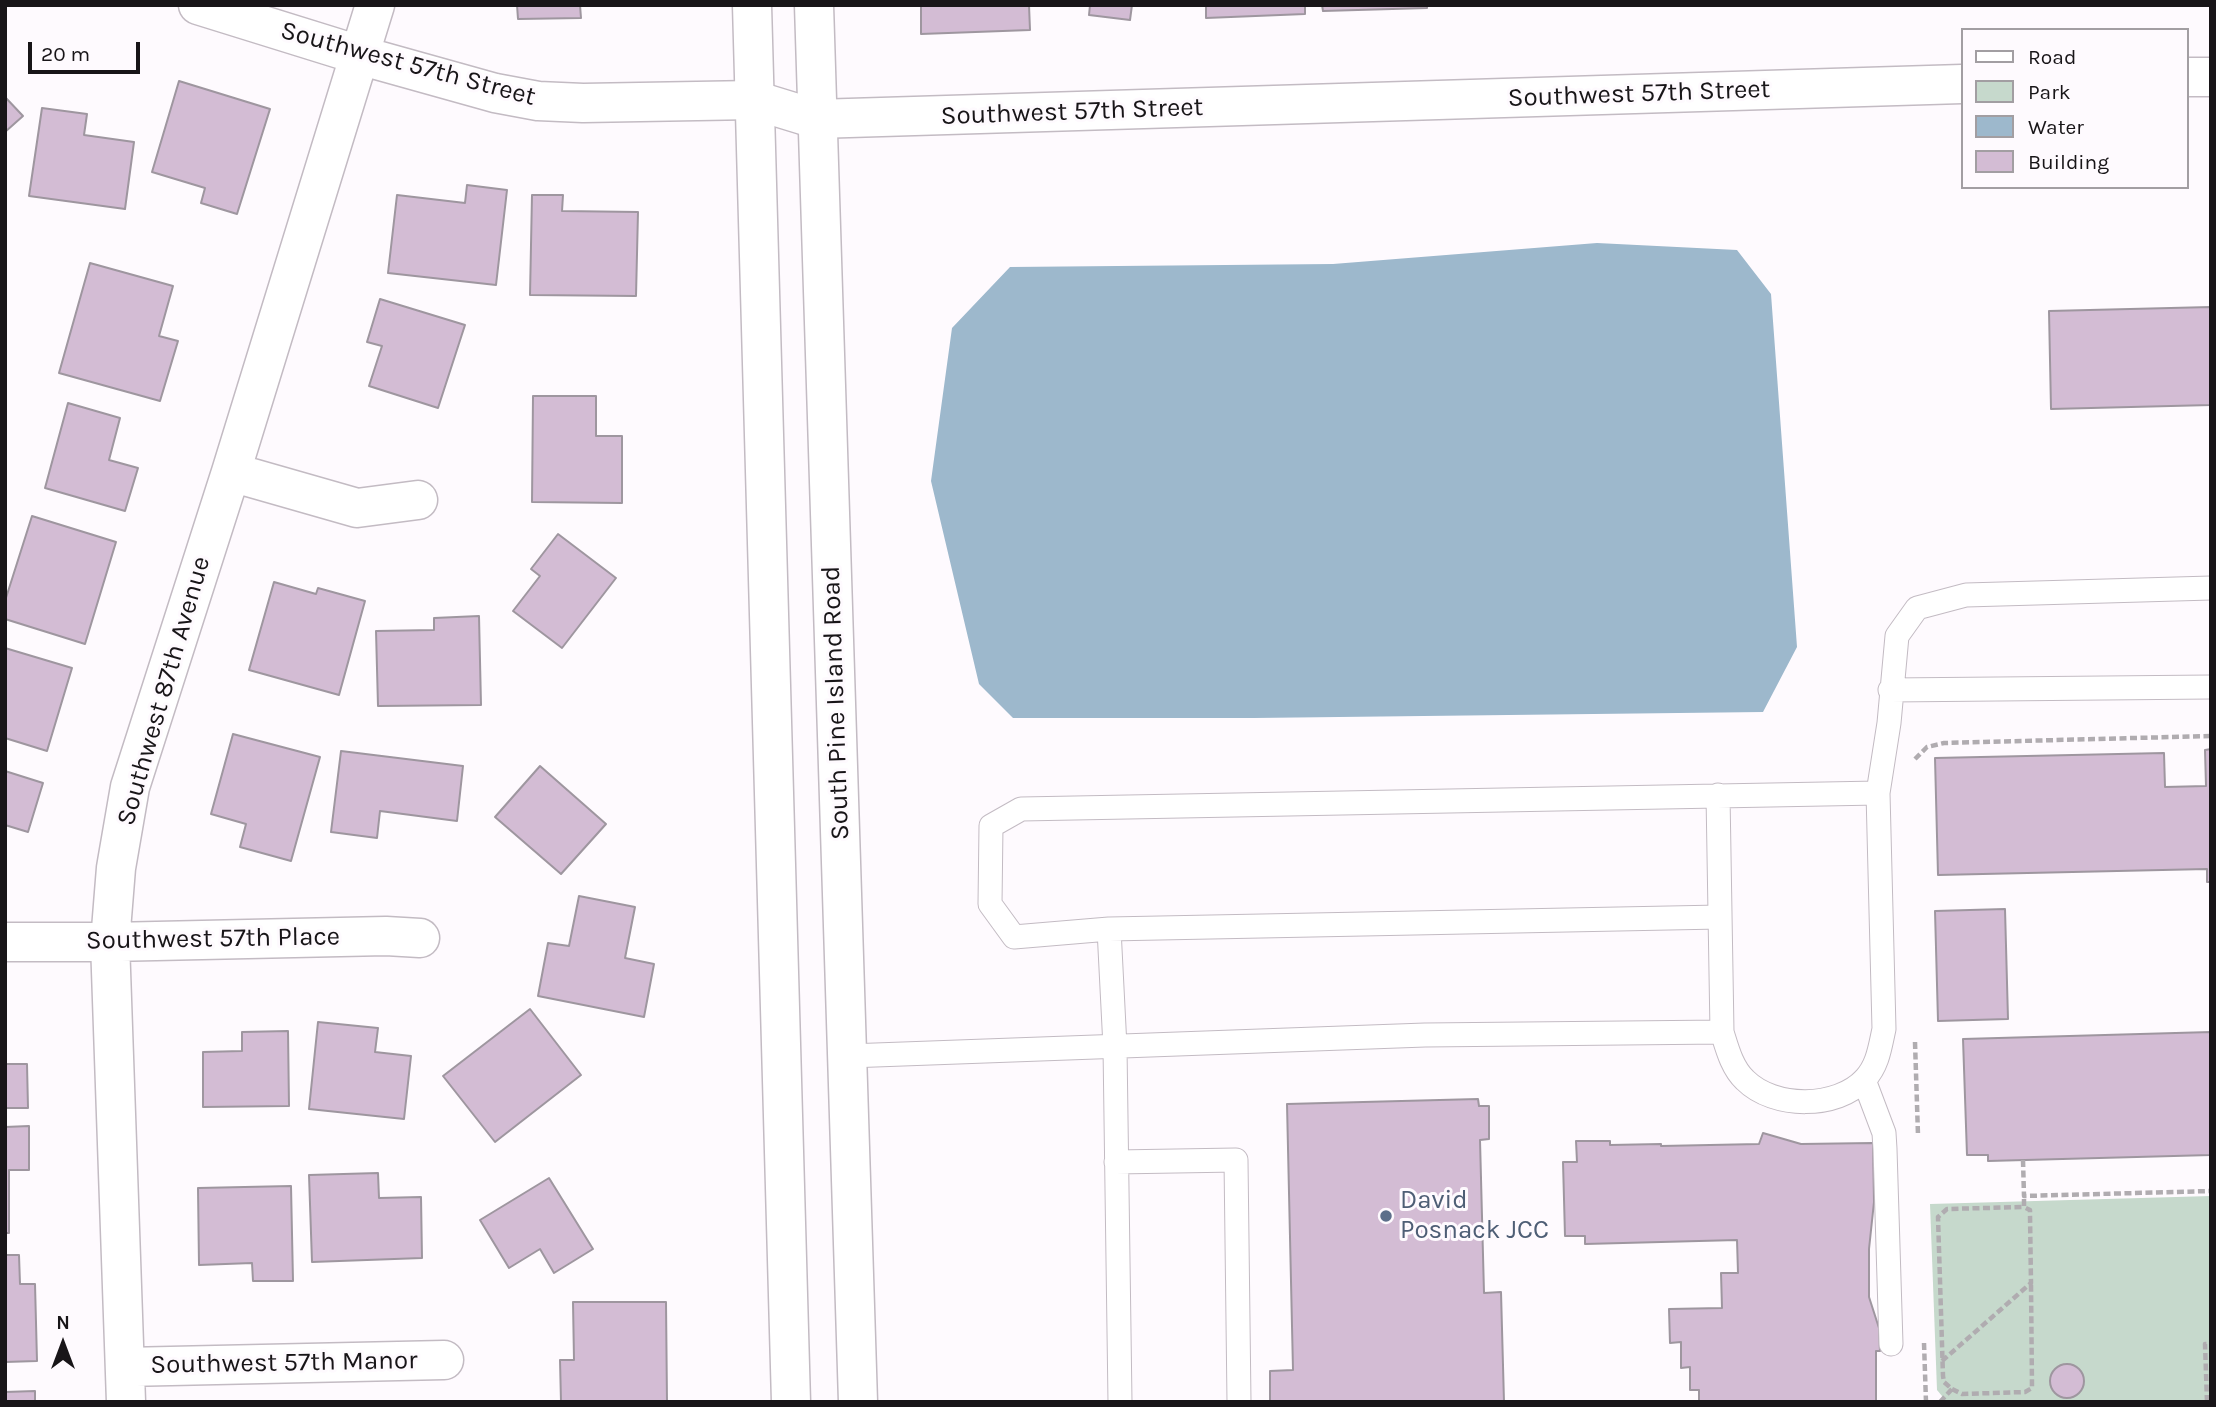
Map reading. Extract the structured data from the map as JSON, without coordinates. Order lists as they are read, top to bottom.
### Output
{
  "streets": {
    "street": [
      "Southwest 57th Street",
      "Southwest 87th Avenue",
      "South Pine Island Road",
      "Southwest 57th Place",
      "Southwest 57th Manor"
    ]
  },
  "crossings": [
    ["Southwest 57th Street", "Southwest 87th Avenue"],
    ["Southwest 57th Street", "South Pine Island Road"],
    ["Southwest 87th Avenue", "Southwest 57th Place"],
    ["Southwest 87th Avenue", "Southwest 57th Manor"]
  ],
  "places": ["David Posnack JCC"],
  "legend": [
    "Road",
    "Park",
    "Water",
    "Building"
  ],
  "scale_bar": "20 m",
  "north": "top"
}
